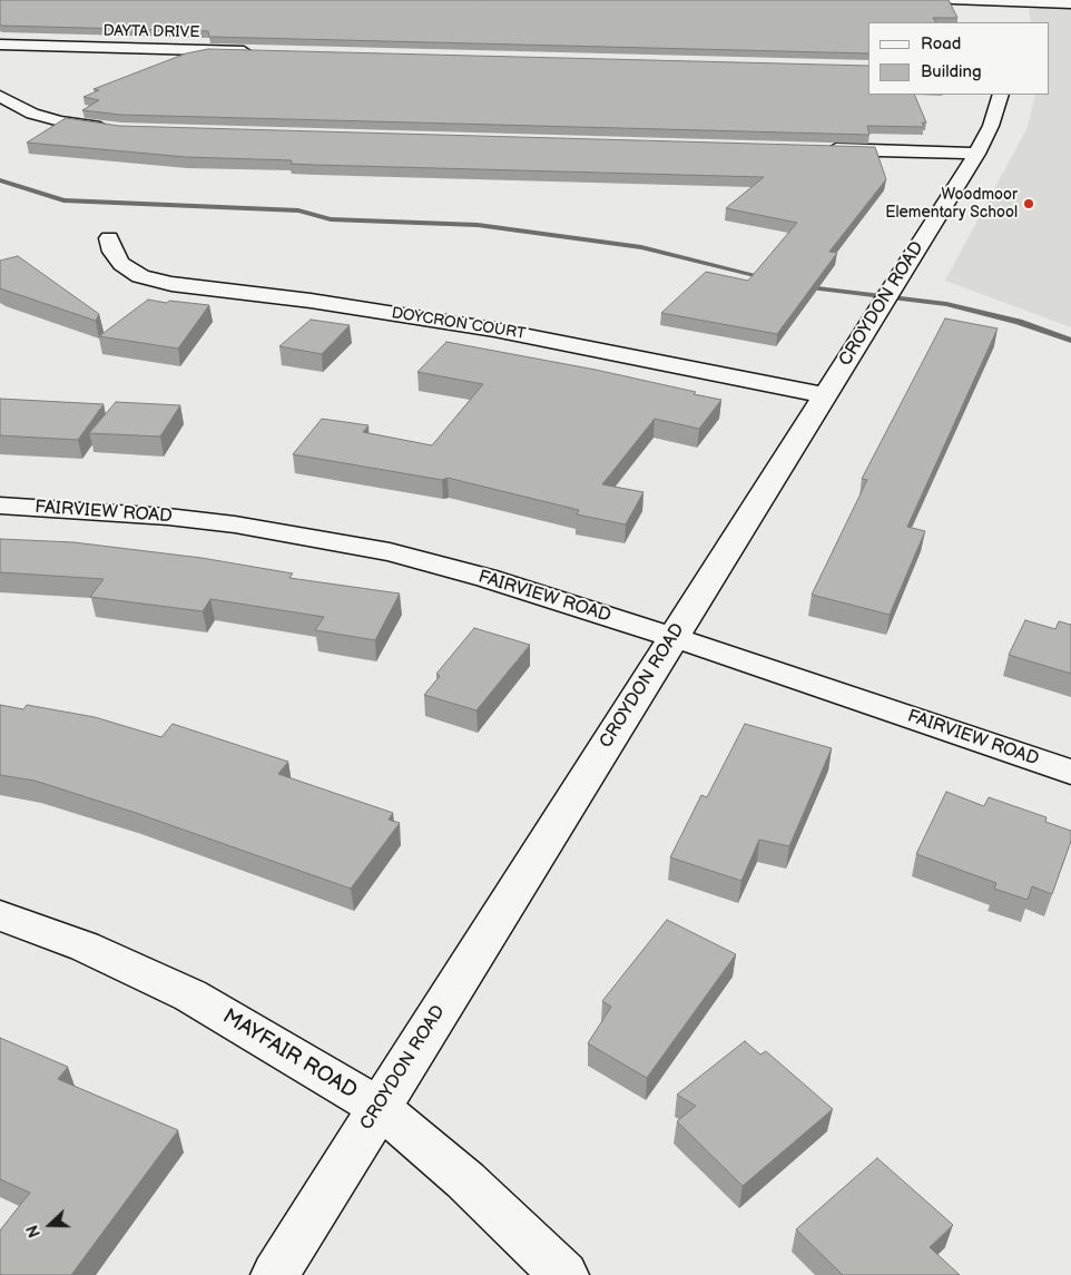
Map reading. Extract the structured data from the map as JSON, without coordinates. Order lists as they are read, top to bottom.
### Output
{
  "streets": {
    "street": [
      "DAYTA DRIVE",
      "CROYDON ROAD",
      "DOYCRON COURT",
      "FAIRVIEW ROAD",
      "MAYFAIR ROAD"
    ]
  },
  "crossings": [
    ["CROYDON ROAD", "DOYCRON COURT"],
    ["CROYDON ROAD", "FAIRVIEW ROAD"],
    ["CROYDON ROAD", "MAYFAIR ROAD"]
  ],
  "places": ["Woodmoor Elementary School"],
  "legend": ["Road", "Building"],
  "north": "left"
}
